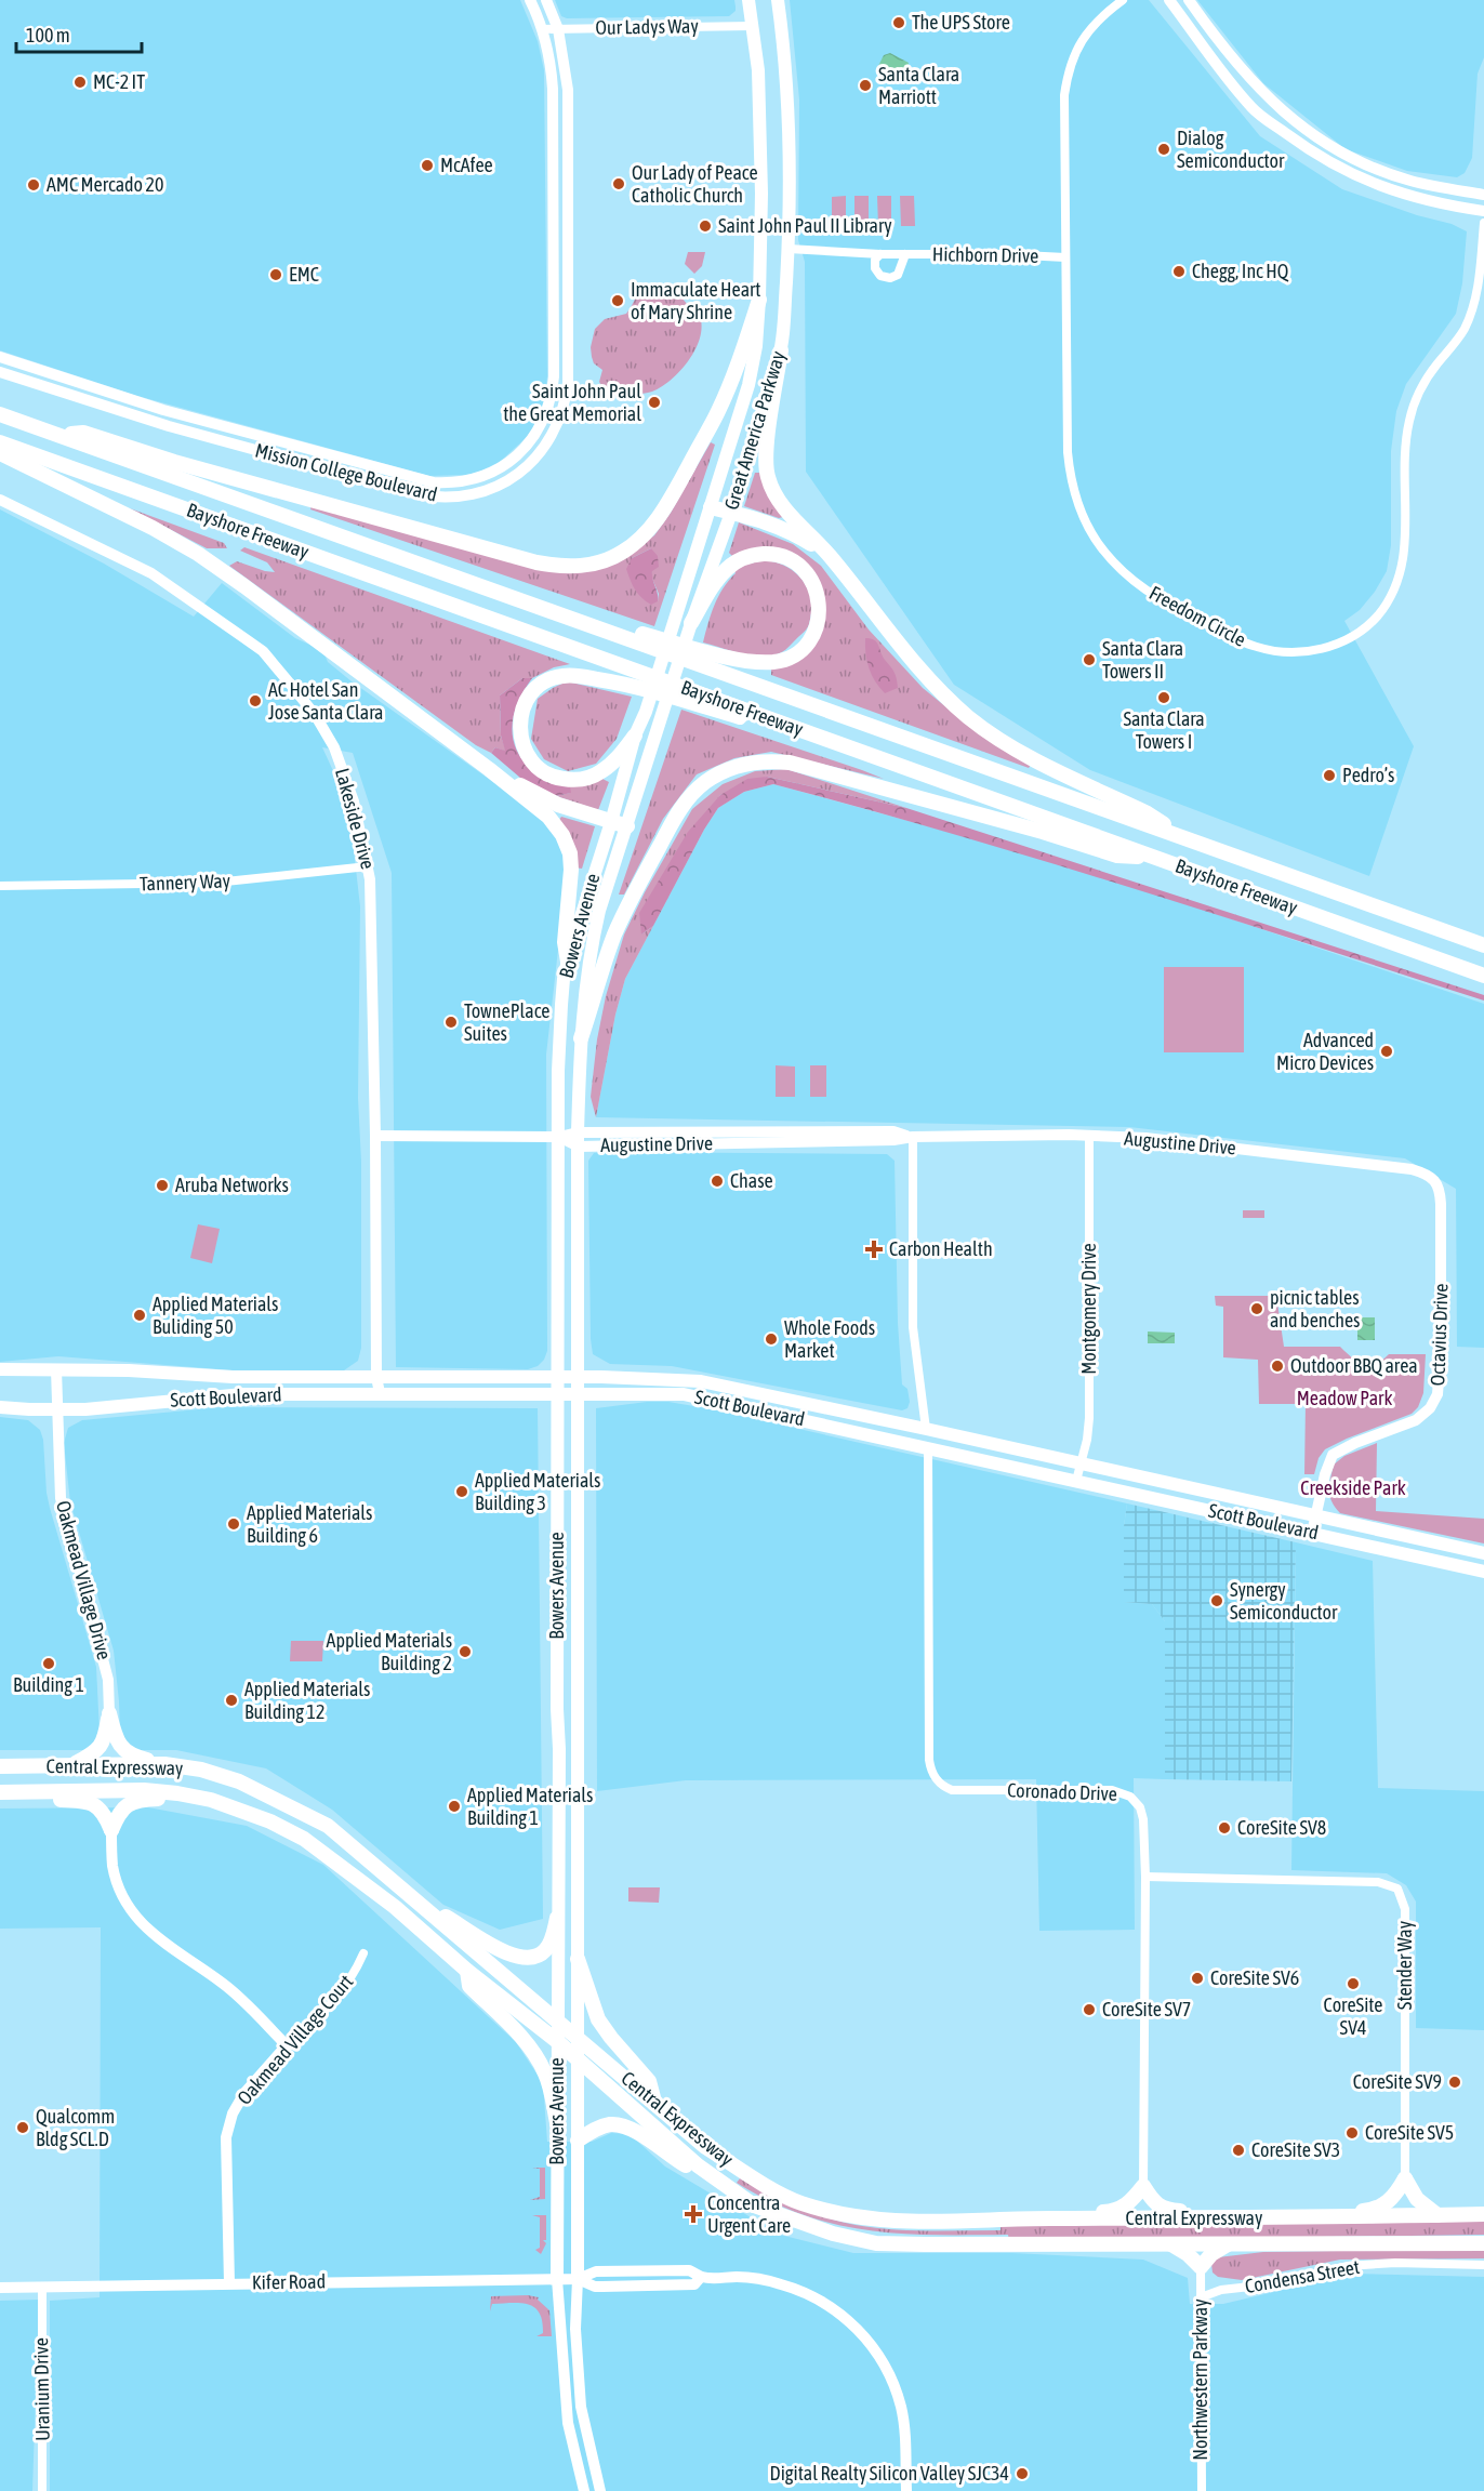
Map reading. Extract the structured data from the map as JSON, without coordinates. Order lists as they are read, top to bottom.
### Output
{
  "streets": {
    "highway": ["Bayshore Freeway", "Central Expressway"],
    "main road": ["Great America Parkway", "Bowers Avenue", "Scott Boulevard"],
    "street": [
      "Our Ladys Way",
      "Hichborn Drive",
      "Mission College Boulevard",
      "Freedom Circle",
      "Lakeside Drive",
      "Tannery Way",
      "Augustine Drive",
      "Montgomery Drive",
      "Octavius Drive",
      "Oakmead Village Drive",
      "Coronado Drive",
      "Stender Way",
      "Oakmead Village Court",
      "Condensa Street",
      "Kifer Road",
      "Northwestern Parkway",
      "Uranium Drive"
    ]
  },
  "crossings": [
    ["Our Ladys Way", "Great America Parkway"],
    ["Our Ladys Way", "Mission College Boulevard"],
    ["Hichborn Drive", "Great America Parkway"],
    ["Hichborn Drive", "Freedom Circle"],
    ["Great America Parkway", "Bowers Avenue"],
    ["Lakeside Drive", "Tannery Way"],
    ["Lakeside Drive", "Augustine Drive"],
    ["Lakeside Drive", "Scott Boulevard"],
    ["Bowers Avenue", "Augustine Drive"],
    ["Bowers Avenue", "Scott Boulevard"],
    ["Bowers Avenue", "Central Expressway"],
    ["Bowers Avenue", "Kifer Road"],
    ["Augustine Drive", "Montgomery Drive"],
    ["Augustine Drive", "Octavius Drive"],
    ["Montgomery Drive", "Scott Boulevard"],
    ["Octavius Drive", "Scott Boulevard"],
    ["Scott Boulevard", "Oakmead Village Drive"],
    ["Scott Boulevard", "Coronado Drive"],
    ["Coronado Drive", "Stender Way"],
    ["Oakmead Village Court", "Kifer Road"],
    ["Condensa Street", "Northwestern Parkway"],
    ["Kifer Road", "Uranium Drive"]
  ],
  "parks": ["Meadow Park", "Creekside Park"],
  "places": {
    "other": [
      "The UPS Store",
      "MC-2 IT",
      "Santa Clara Marriott",
      "Dialog Semiconductor",
      "McAfee",
      "Our Lady of Peace Catholic Church",
      "AMC Mercado 20",
      "Saint John Paul II Library",
      "Chegg, Inc HQ",
      "EMC",
      "Immaculate Heart of Mary Shrine",
      "Saint John Paul the Great Memorial",
      "Santa Clara Towers II",
      "Santa Clara Towers I",
      "AC Hotel San Jose Santa Clara",
      "Pedro’s",
      "TownePlace Suites",
      "Advanced Micro Devices",
      "Chase",
      "Aruba Networks",
      "picnic tables and benches",
      "Applied Materials Buliding 50",
      "Whole Foods Market",
      "Outdoor BBQ area",
      "Applied Materials Building 3",
      "Applied Materials Building 6",
      "Synergy Semiconductor",
      "Applied Materials Building 2",
      "Building 1",
      "Applied Materials Building 12",
      "Applied Materials Building 1",
      "CoreSite SV8",
      "CoreSite SV6",
      "CoreSite SV4",
      "CoreSite SV7",
      "CoreSite SV9",
      "Qualcomm Bldg SCL.D",
      "CoreSite SV5",
      "CoreSite SV3",
      "Digital Realty Silicon Valley SJC34"
    ],
    "health": ["Carbon Health", "Concentra Urgent Care"]
  },
  "scale_bar": "100 m"
}
